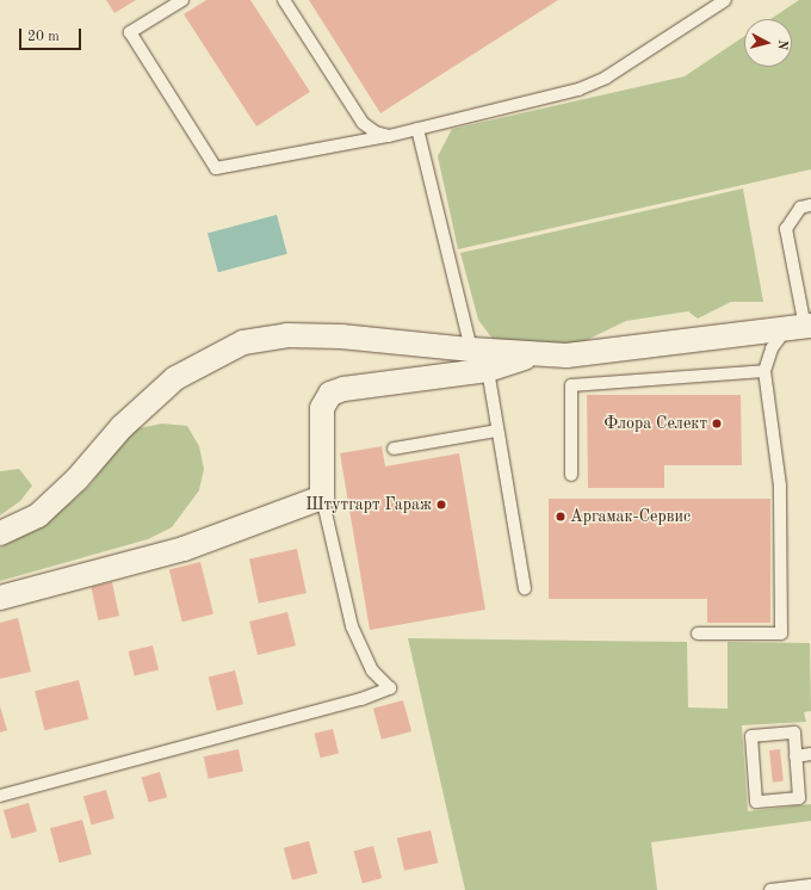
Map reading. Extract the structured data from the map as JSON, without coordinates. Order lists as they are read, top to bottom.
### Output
{
  "places": ["Флора Селект", "Штутгарт Гараж", "Аргамак-Сервис"],
  "scale_bar": "20 m",
  "north": "right"
}
